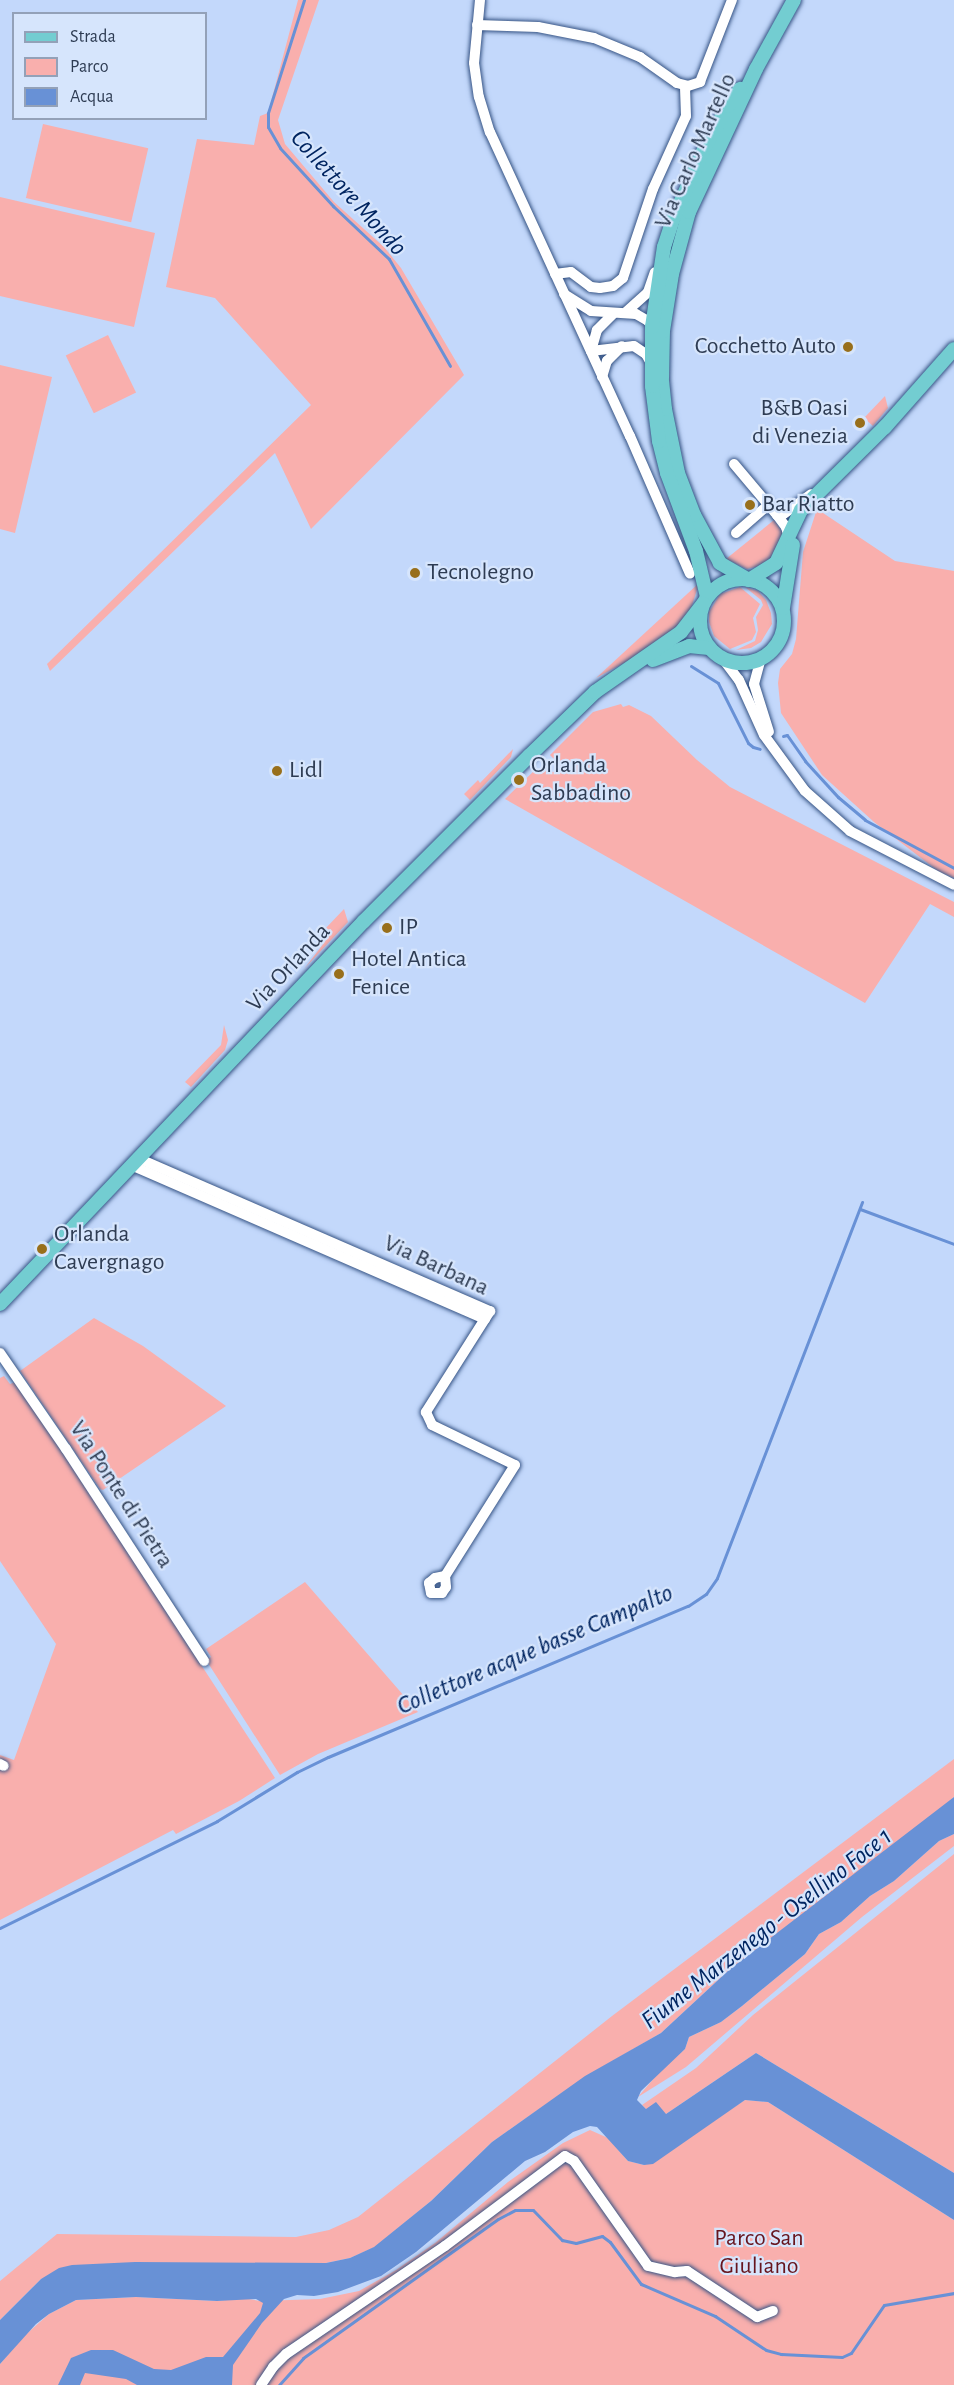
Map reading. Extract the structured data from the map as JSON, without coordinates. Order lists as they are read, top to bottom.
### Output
{
  "streets": {
    "main road": ["Via Carlo Martello", "Via Orlanda"],
    "street": ["Via Barbana", "Via Ponte di Pietra"]
  },
  "crossings": [
    ["Via Carlo Martello", "Via Orlanda"],
    ["Via Orlanda", "Via Barbana"]
  ],
  "water": ["Collettore Mondo", "Collettore acque basse Campalto", "Fiume Marzenego - Osellino Foce 1"],
  "parks": ["Parco San Giuliano"],
  "places": [
    "Cocchetto Auto",
    "B&B Oasi di Venezia",
    "Bar Riatto",
    "Tecnolegno",
    "Lidl",
    "Orlanda Sabbadino",
    "IP",
    "Hotel Antica Fenice",
    "Orlanda Cavergnago"
  ],
  "legend": ["Strada", "Parco", "Acqua"]
}
